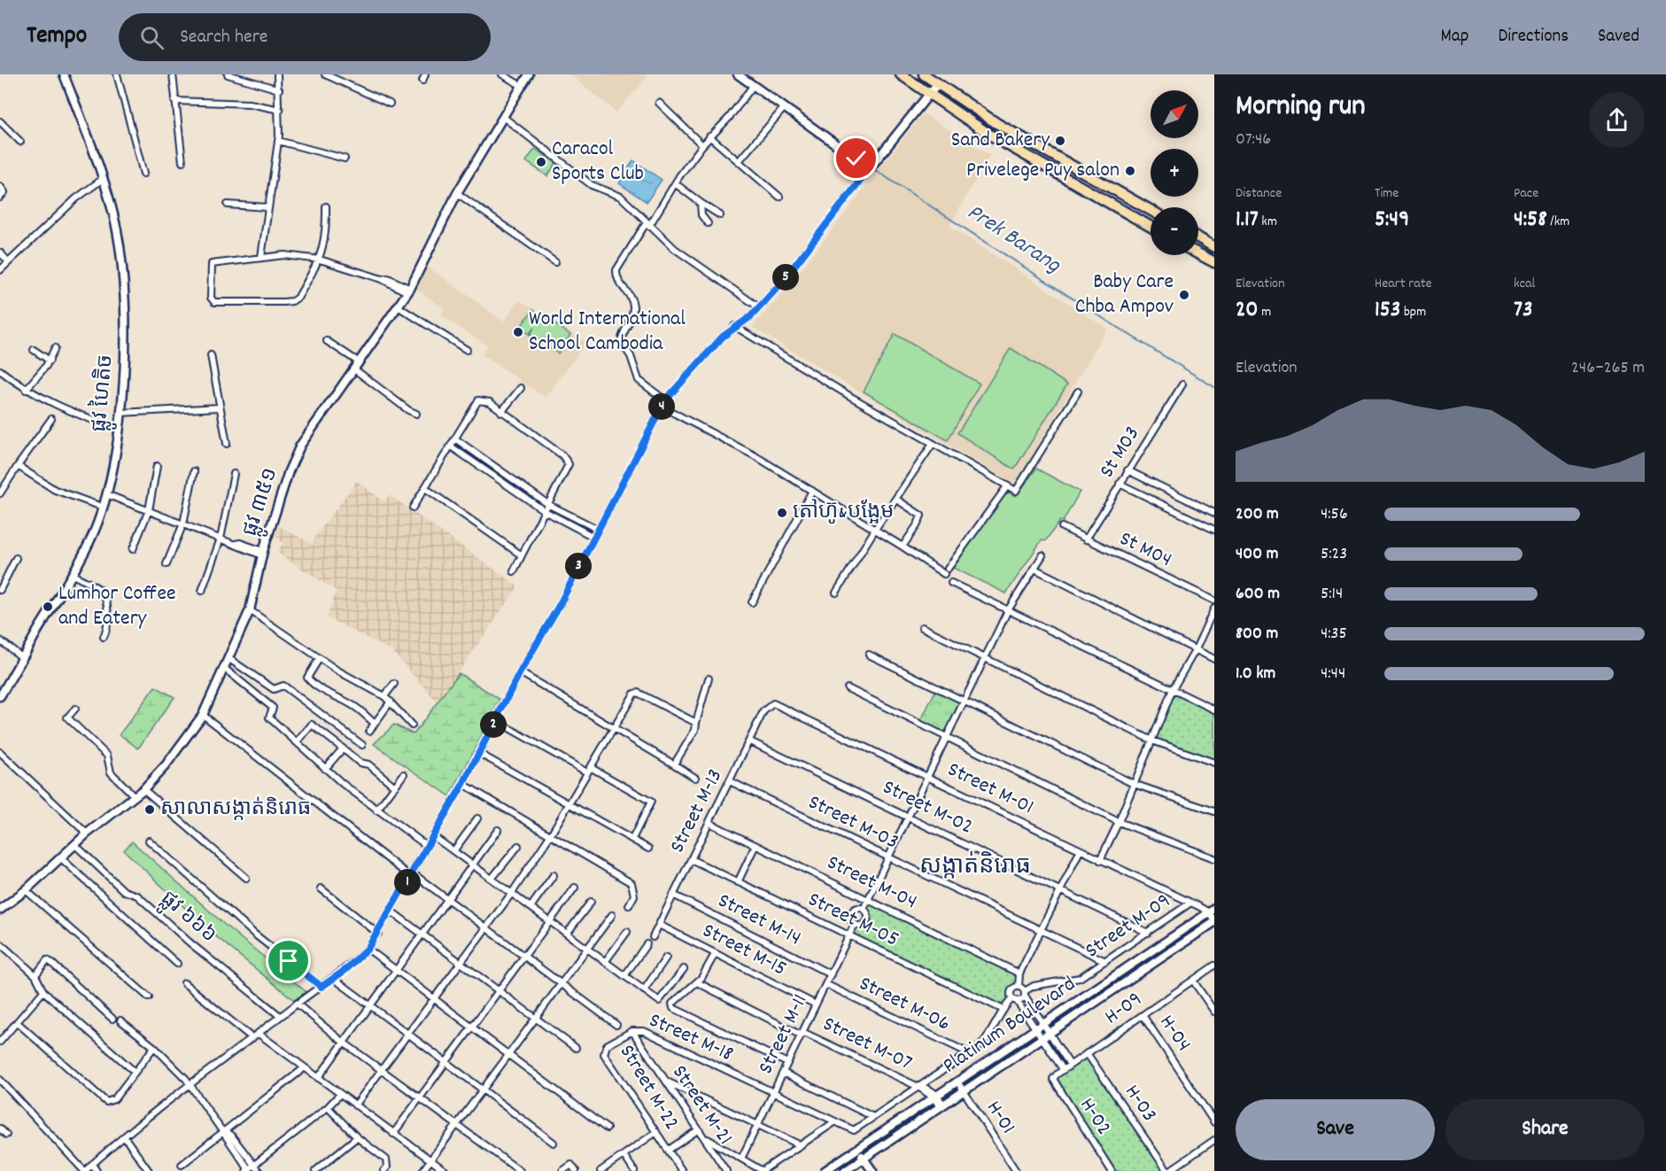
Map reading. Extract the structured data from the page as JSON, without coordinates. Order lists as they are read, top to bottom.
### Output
{
  "streets": {
    "street": [
      "ផ្លូវ ហៃតិច",
      "St M03",
      "ផ្លូវ ៣៥១",
      "St M04",
      "Street M-01",
      "Street M-02",
      "Street M-13",
      "Street M-03",
      "Street M-04",
      "ផ្លូវ ៦៦៦",
      "Street M-14",
      "Street M-05",
      "Street M-09",
      "Street M-15",
      "Street M-06",
      "H-09",
      "Platinum Boulevard",
      "H-04",
      "Street M-11",
      "Street M-18",
      "Street M-07",
      "Street M-22",
      "H-03",
      "Street M-21",
      "H-02",
      "H-01"
    ]
  },
  "crossings": [
    ["St M03", "St M04"],
    ["ផ្លូវ ៣៥១", "ផ្លូវ ៦៦៦"],
    ["Street M-01", "Street M-13"],
    ["Street M-01", "Street M-09"],
    ["Street M-01", "Platinum Boulevard"],
    ["Street M-02", "Street M-13"],
    ["Street M-02", "Street M-09"],
    ["Street M-13", "Street M-03"],
    ["Street M-13", "Street M-04"],
    ["Street M-13", "Street M-14"],
    ["Street M-13", "Street M-05"],
    ["Street M-13", "Street M-15"],
    ["Street M-03", "Street M-09"],
    ["Street M-14", "Street M-11"],
    ["Street M-05", "Street M-11"],
    ["Street M-15", "Street M-11"],
    ["Street M-06", "Street M-11"],
    ["H-09", "H-04"],
    ["H-09", "H-03"],
    ["H-09", "H-02"],
    ["Platinum Boulevard", "Street M-07"],
    ["Platinum Boulevard", "H-01"],
    ["Street M-11", "Street M-18"],
    ["Street M-11", "Street M-07"],
    ["Street M-18", "Street M-22"],
    ["Street M-18", "Street M-21"],
    ["Street M-22", "Street M-21"]
  ],
  "districts": ["សង្កាត់និរោធ"],
  "water": ["Prek Barang"],
  "places": [
    "Sand Bakery",
    "Caracol Sports Club",
    "Privelege Puy salon",
    "Baby Care Chba Ampov",
    "World International School Cambodia",
    "តៅហ៊ូ&បង្អែម",
    "Lumhor Coffee and Eatery",
    "សាលាសង្កាត់និរោធ"
  ],
  "north": "top right",
  "page": {
    "header": "Tempo",
    "search": "Search here",
    "nav": ["Map", "Directions", "Saved"],
    "heading": ["Morning run", "07:46"],
    "map_buttons": ["+", "−"],
    "stats": [
      ["Distance", "1.17 km"],
      ["Time", "5:49"],
      ["Pace", "4:58 /km"],
      ["Elevation", "20 m"],
      ["Heart rate", "153 bpm"],
      ["kcal", "73"]
    ],
    "pins": [
      "5",
      "4",
      "3",
      "2",
      "1"
    ],
    "chart": ["Elevation", "246–265 m"],
    "list": [
      {
        "name": "200 m",
        "note": "4:56"
      },
      {
        "name": "400 m",
        "note": "5:23"
      },
      {
        "name": "600 m",
        "note": "5:14"
      },
      {
        "name": "800 m",
        "note": "4:35"
      },
      {
        "name": "1.0 km",
        "note": "4:44"
      }
    ],
    "buttons": ["Save", "Share"]
  }
}
